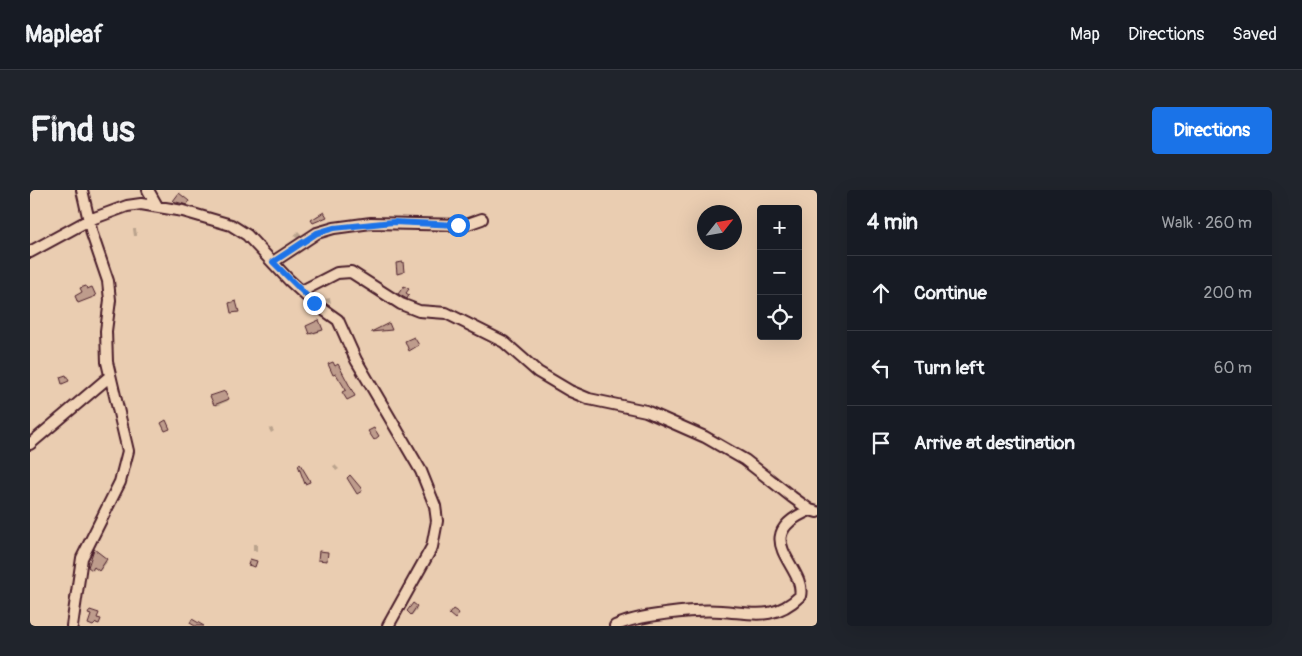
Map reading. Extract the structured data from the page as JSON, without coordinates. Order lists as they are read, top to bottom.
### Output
{
  "north": "top right",
  "page": {
    "header": "Mapleaf",
    "nav": ["Map", "Directions", "Saved"],
    "buttons": "Directions",
    "title": "Find us",
    "heading": ["4 min", "Walk · 260 m"],
    "map_buttons": ["+", "−"],
    "list": [
      ["Continue", "200 m"],
      ["Turn left", "60 m"],
      "Arrive at destination"
    ]
  }
}
